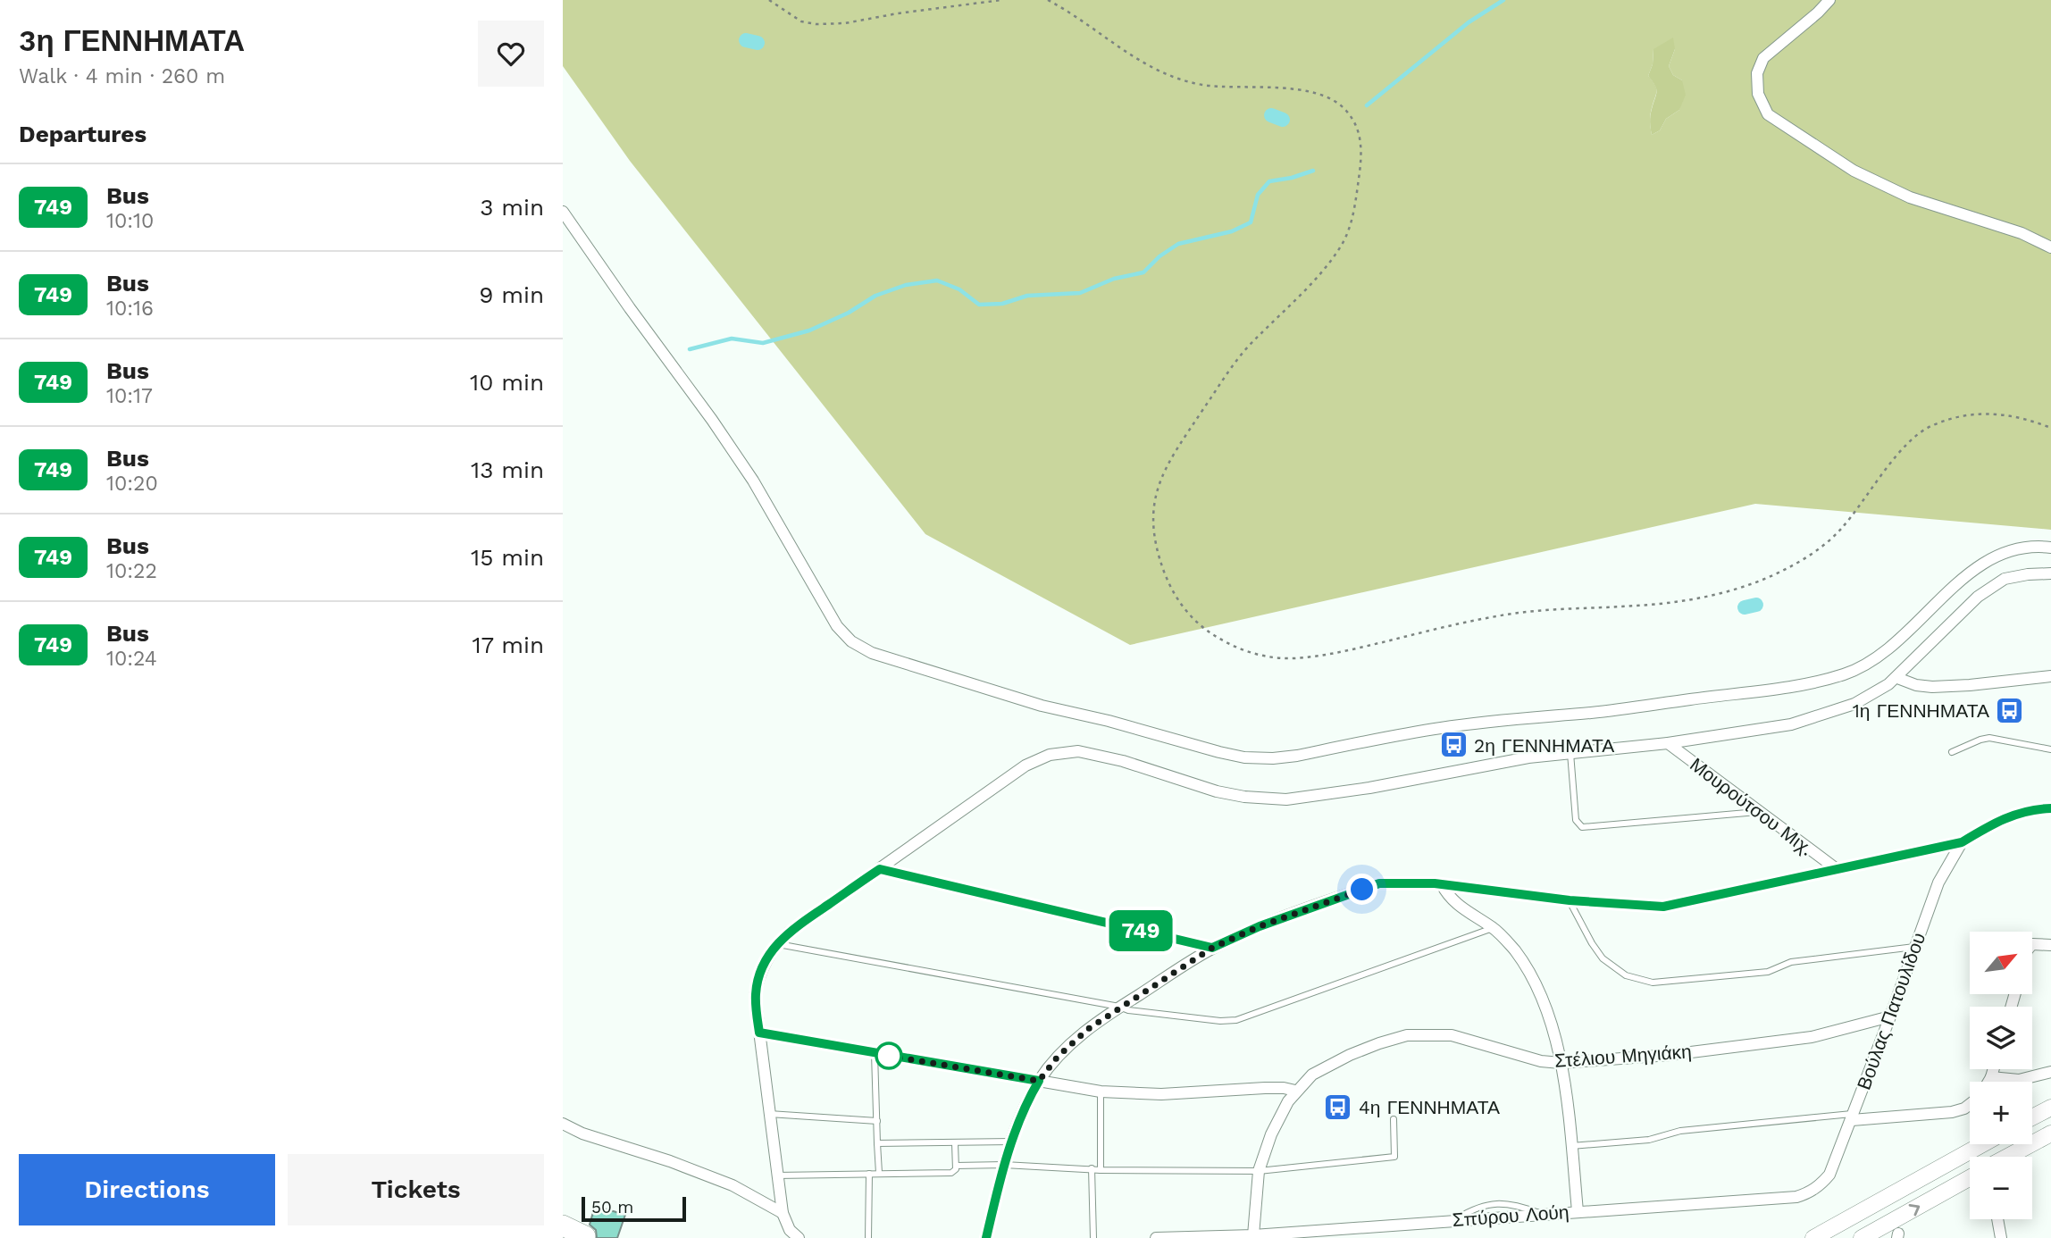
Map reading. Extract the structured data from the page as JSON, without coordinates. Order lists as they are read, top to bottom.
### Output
{
  "streets": {
    "street": [
      "Μουρούτσου Μιχ.",
      "Βούλας Πατουλίδου",
      "Στέλιου Μηγιάκη",
      "Σπύρου Λούη"
    ]
  },
  "crossings": [
    ["Βούλας Πατουλίδου", "Στέλιου Μηγιάκη"],
    ["Βούλας Πατουλίδου", "Σπύρου Λούη"],
    ["Στέλιου Μηγιάκη", "Σπύρου Λούη"]
  ],
  "places": {
    "bus stop": ["1η ΓΕΝΝΗΜΑΤΑ", "2η ΓΕΝΝΗΜΑΤΑ", "4η ΓΕΝΝΗΜΑΤΑ"]
  },
  "lines": ["bus line 749"],
  "scale_bar": "50 m",
  "north": "top right",
  "page": {
    "heading": [
      ["3η ΓΕΝΝΗΜΑΤΑ", "Walk · 4 min · 260 m"],
      "Departures"
    ],
    "on_map": "749",
    "list": [
      {
        "mark": "749",
        "name": "Bus",
        "note": "10:10",
        "value": "3 min"
      },
      {
        "mark": "749",
        "name": "Bus",
        "note": "10:16",
        "value": "9 min"
      },
      {
        "mark": "749",
        "name": "Bus",
        "note": "10:17",
        "value": "10 min"
      },
      {
        "mark": "749",
        "name": "Bus",
        "note": "10:20",
        "value": "13 min"
      },
      {
        "mark": "749",
        "name": "Bus",
        "note": "10:22",
        "value": "15 min"
      },
      {
        "mark": "749",
        "name": "Bus",
        "note": "10:24",
        "value": "17 min"
      }
    ],
    "map_buttons": ["+", "−"],
    "buttons": ["Directions", "Tickets"],
    "scale": "50 m"
  }
}
